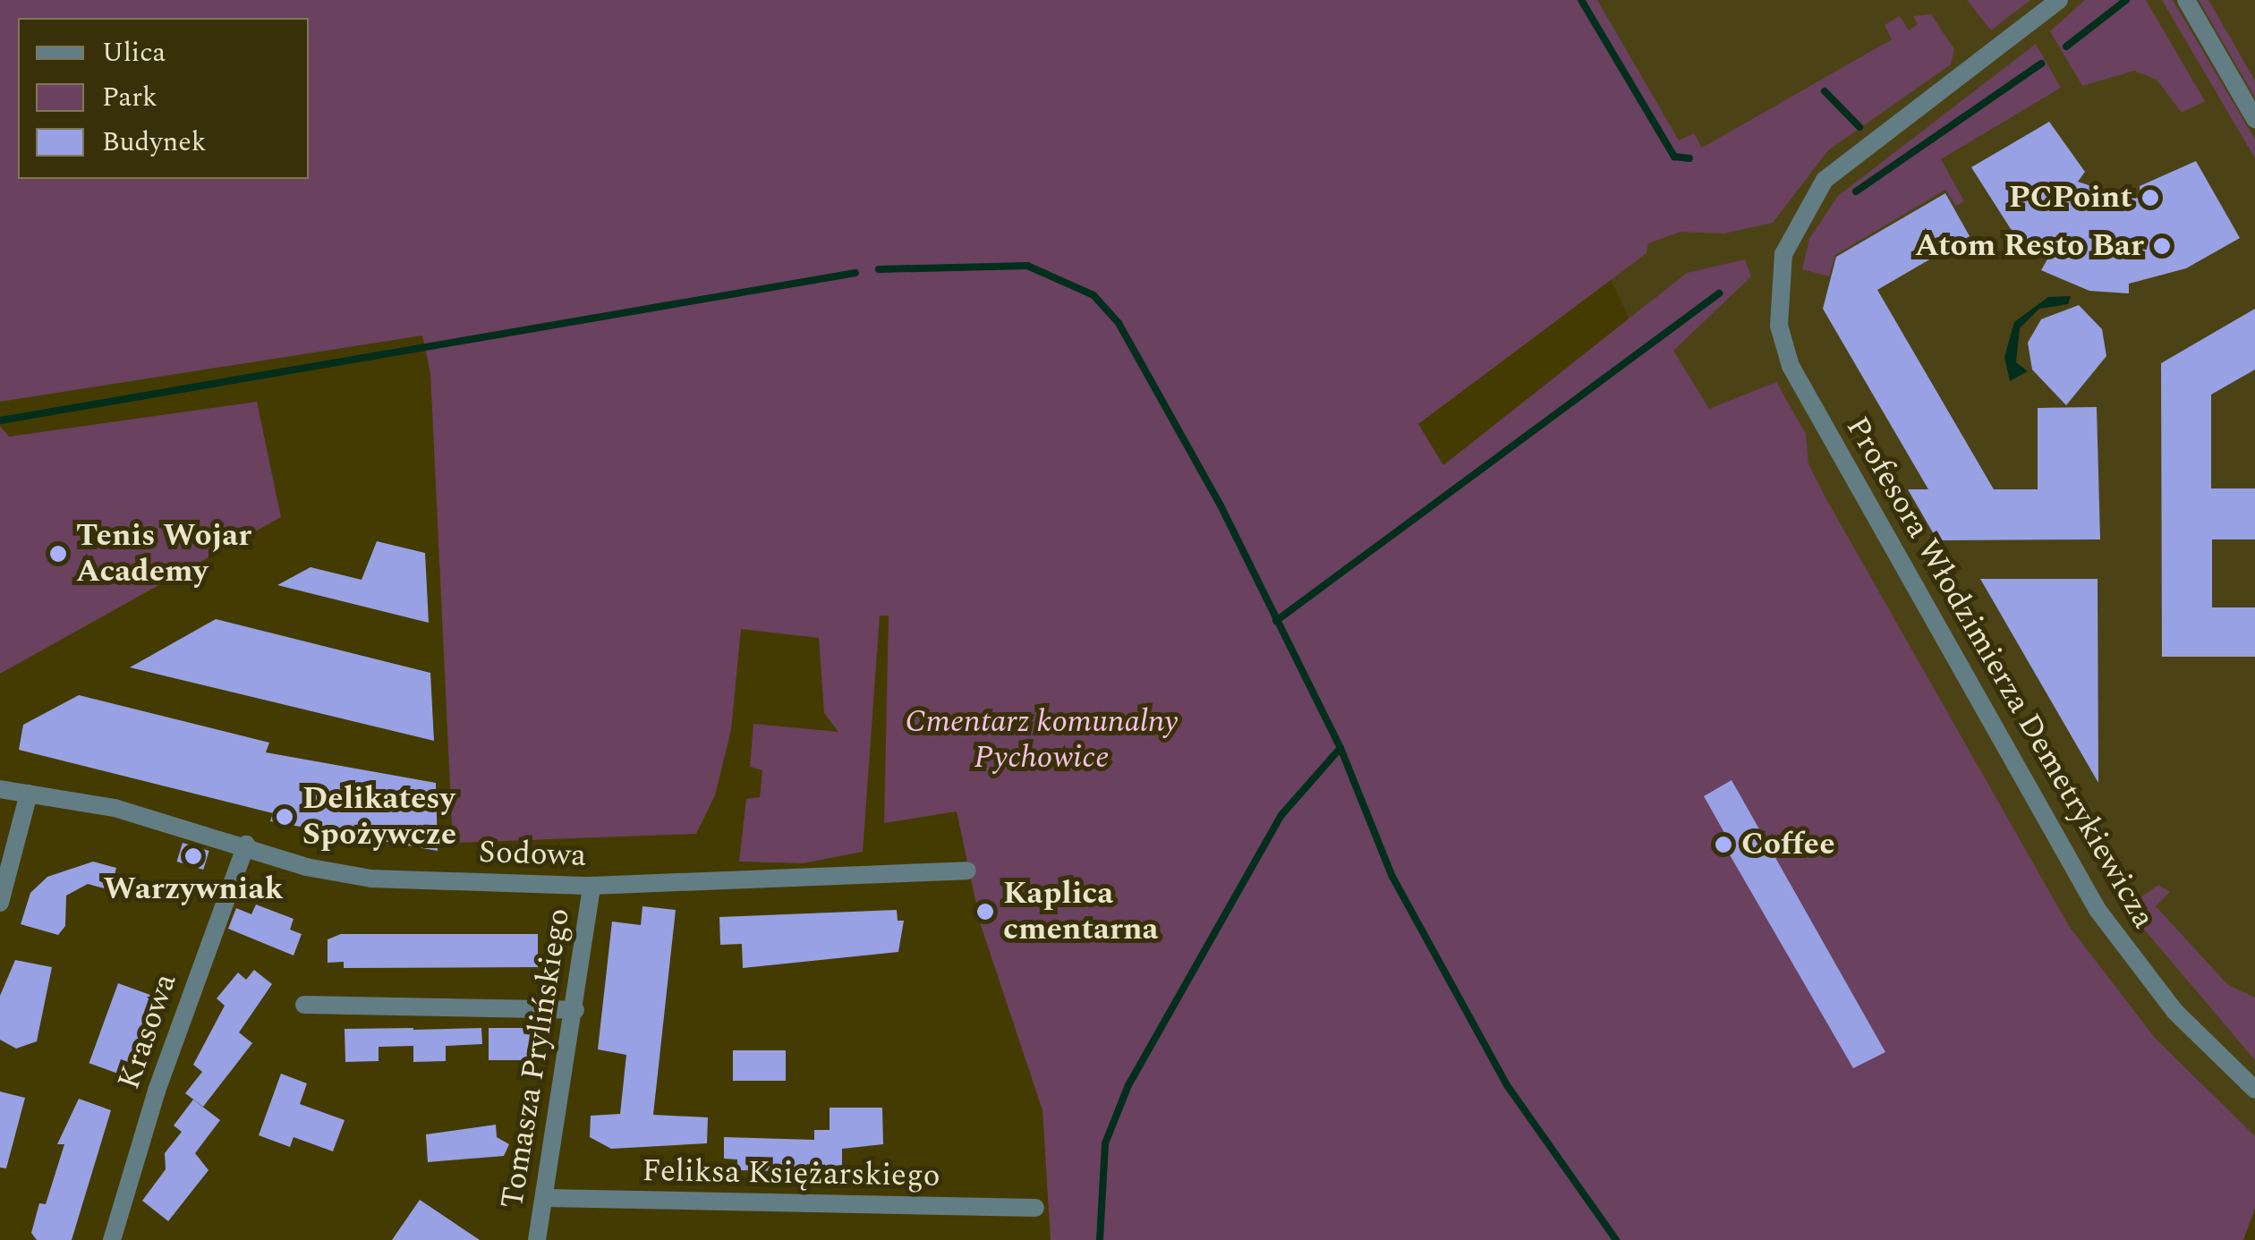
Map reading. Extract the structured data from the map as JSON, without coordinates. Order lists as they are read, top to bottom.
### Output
{
  "streets": {
    "street": [
      "Profesora Włodzimierza Demetrykiewicza",
      "Sodowa",
      "Krasowa",
      "Tomasza Prylińskiego",
      "Feliksa Księżarskiego"
    ]
  },
  "crossings": [
    ["Sodowa", "Krasowa"],
    ["Sodowa", "Tomasza Prylińskiego"],
    ["Tomasza Prylińskiego", "Feliksa Księżarskiego"]
  ],
  "parks": ["Cmentarz komunalny Pychowice"],
  "places": [
    "PCPoint",
    "Atom Resto Bar",
    "Tenis Wojar Academy",
    "Delikatesy Spożywcze",
    "Coffee",
    "Warzywniak",
    "Kaplica cmentarna"
  ],
  "legend": ["Ulica", "Park", "Budynek"]
}
